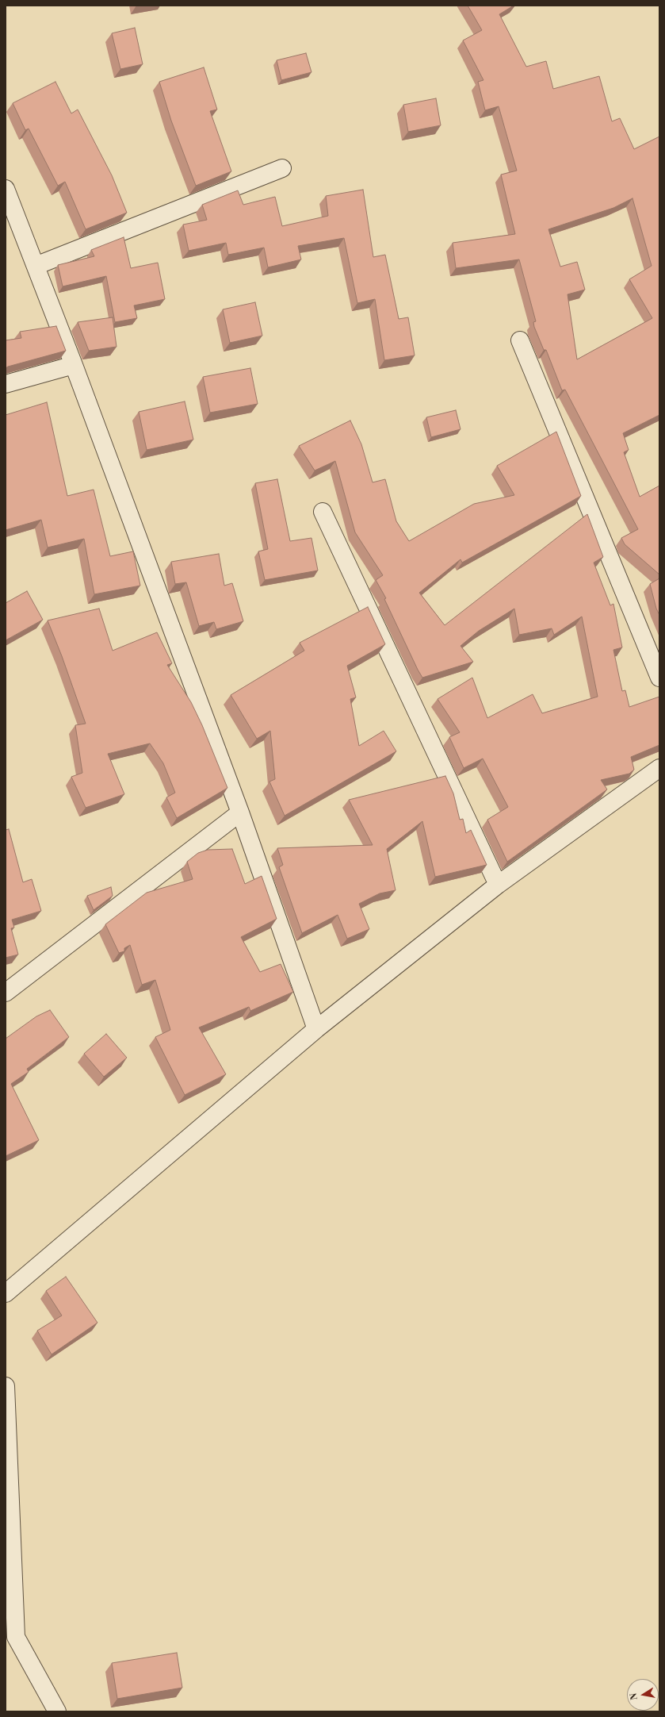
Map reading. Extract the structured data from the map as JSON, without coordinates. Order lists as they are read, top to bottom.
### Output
{
  "north": "left"
}
